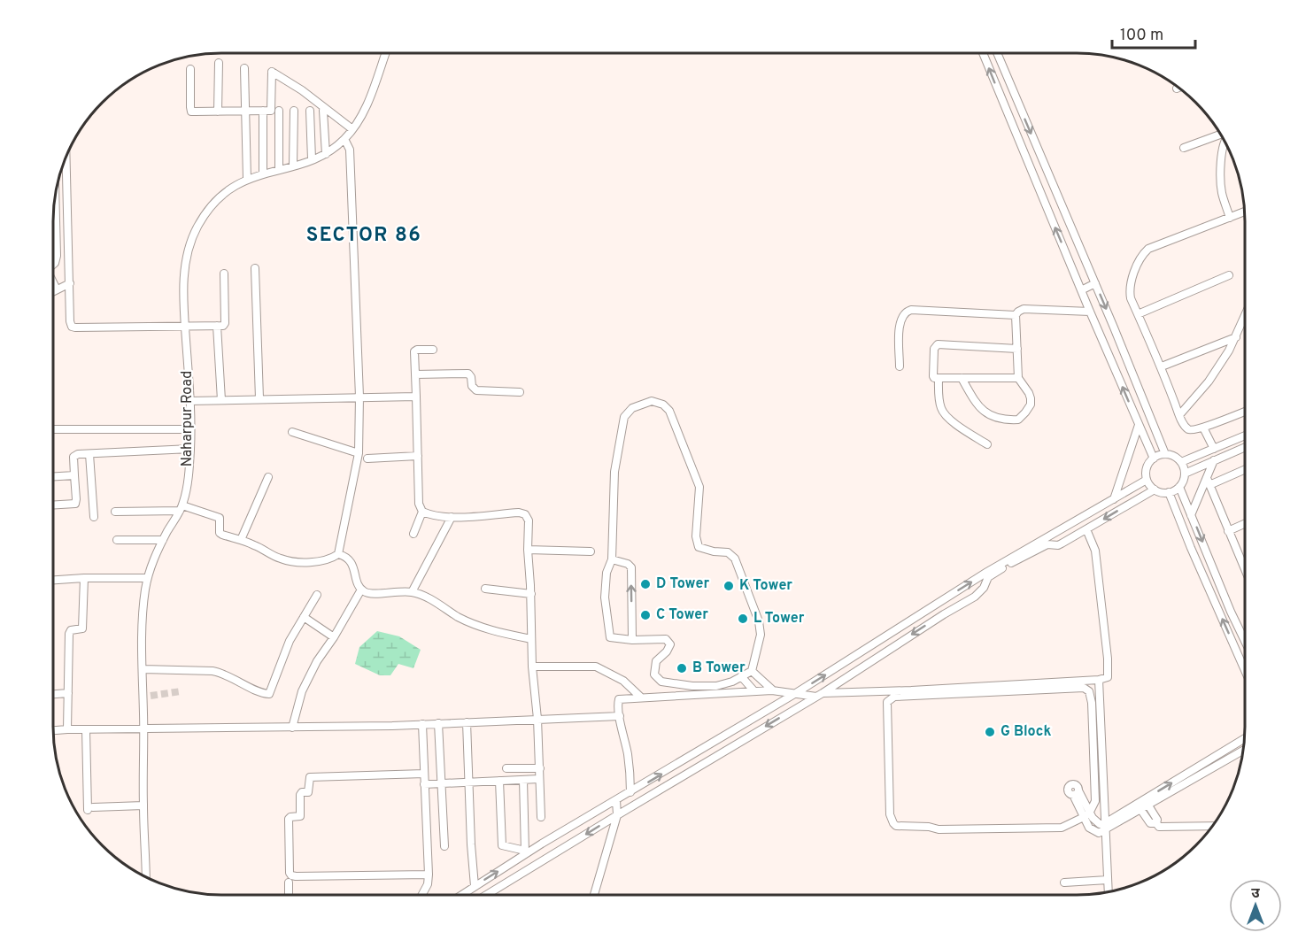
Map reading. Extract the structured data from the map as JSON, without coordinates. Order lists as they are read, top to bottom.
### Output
{
  "streets": {
    "street": ["Naharpur Road"]
  },
  "districts": ["SECTOR 86"],
  "places": [
    "D Tower",
    "K Tower",
    "C Tower",
    "L Tower",
    "B Tower",
    "G Block"
  ],
  "scale_bar": "100 m",
  "north": "top"
}
